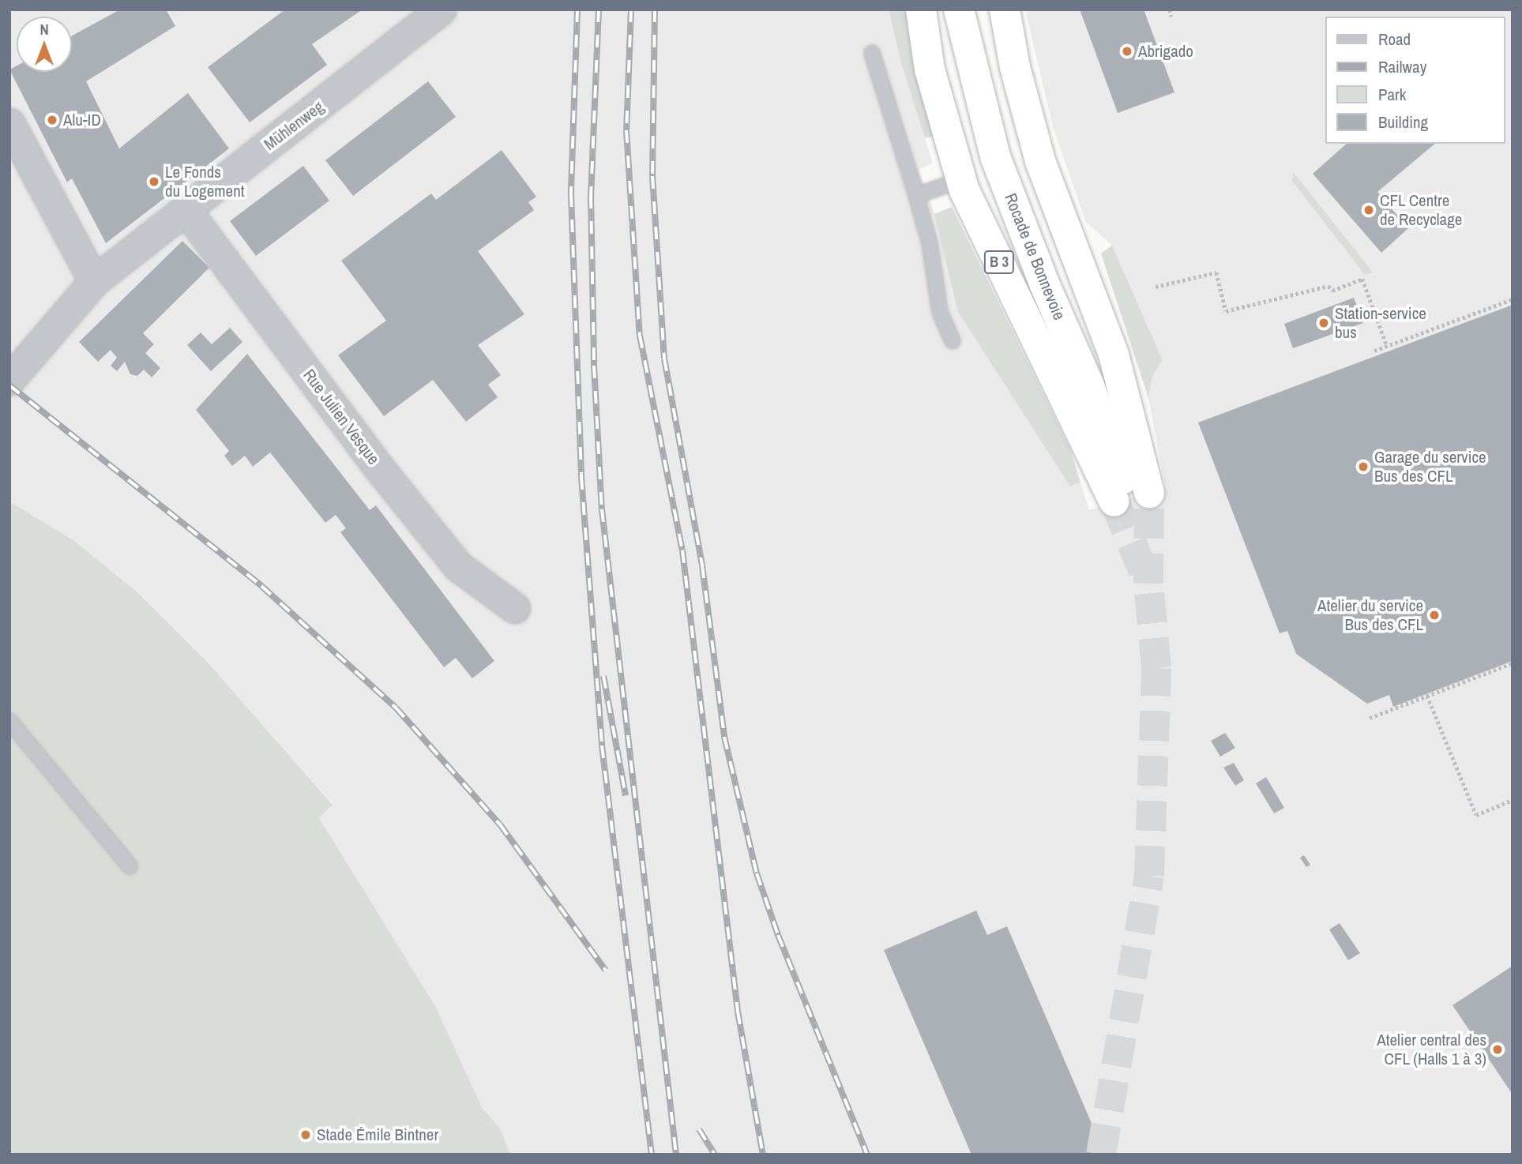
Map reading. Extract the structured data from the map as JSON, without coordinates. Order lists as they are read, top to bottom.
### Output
{
  "streets": {
    "highway": ["Rocade de Bonnevoie", "B 3"],
    "street": ["Mühlenweg", "Rue Julien Vesque"]
  },
  "crossings": [
    ["Mühlenweg", "Rue Julien Vesque"],
    ["Rocade de Bonnevoie", "B 3"]
  ],
  "places": [
    "Abrigado",
    "Alu-ID",
    "Le Fonds du Logement",
    "CFL Centre de Recyclage",
    "Station-service bus",
    "Garage du service Bus des CFL",
    "Atelier du service Bus des CFL",
    "Atelier central des CFL (Halls 1 à 3)",
    "Stade Émile Bintner"
  ],
  "legend": [
    "Road",
    "Railway",
    "Park",
    "Building"
  ],
  "north": "top"
}
